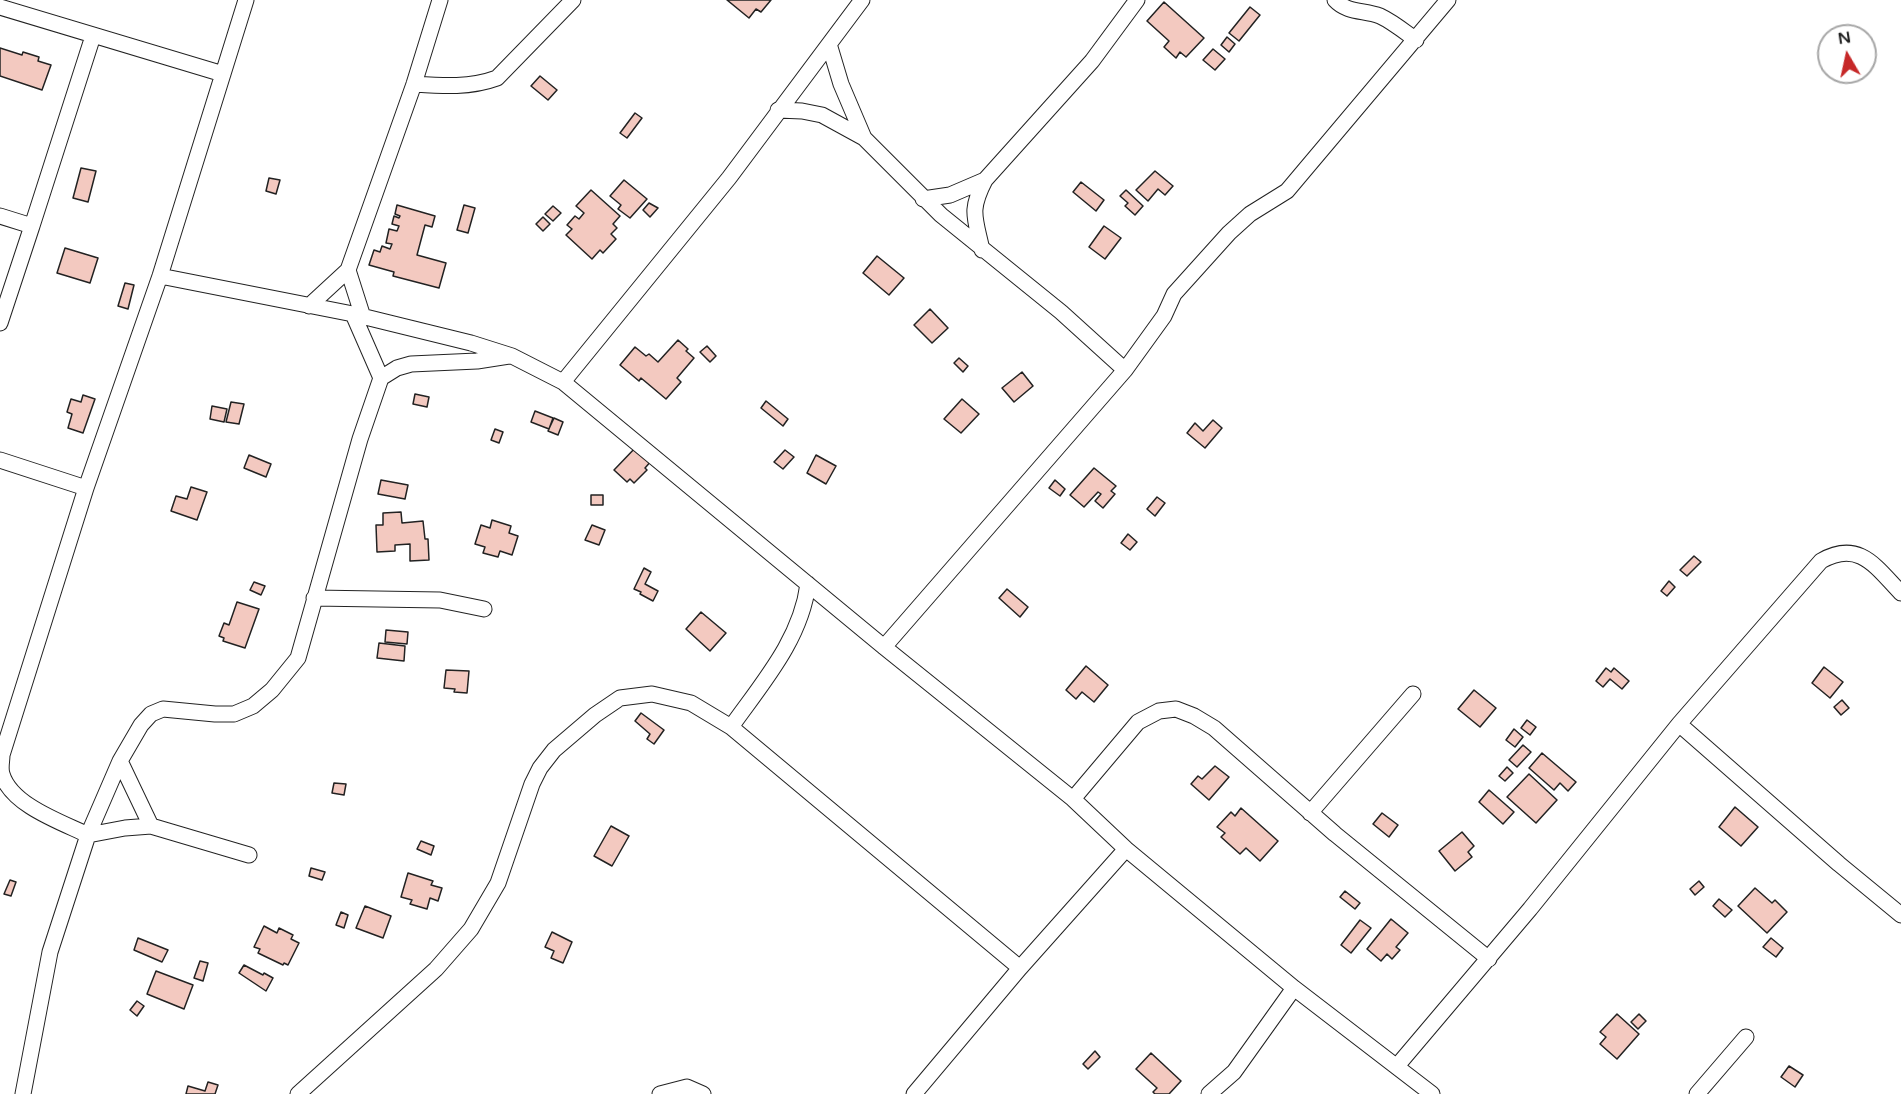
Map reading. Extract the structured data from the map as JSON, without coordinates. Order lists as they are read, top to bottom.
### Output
{
  "north": "top"
}
